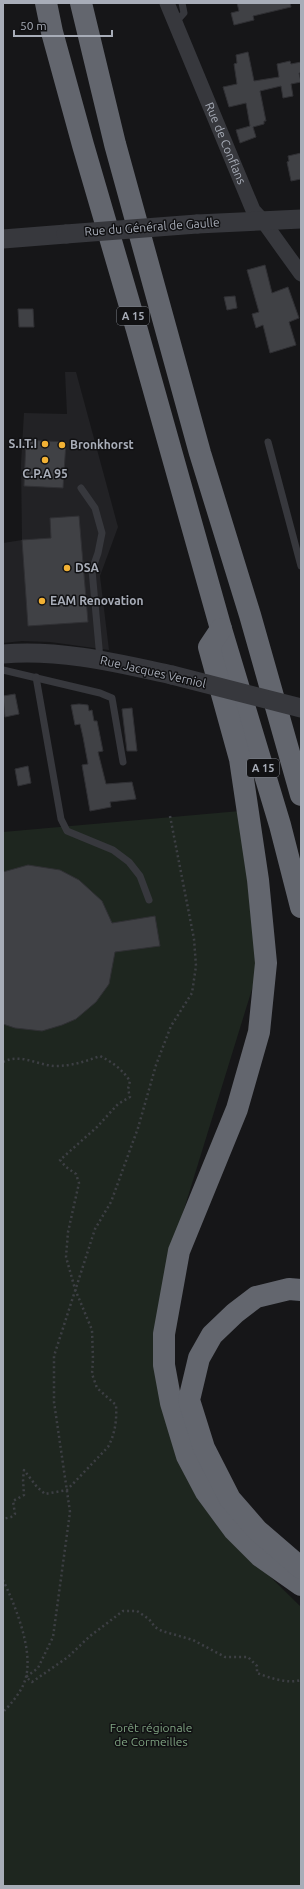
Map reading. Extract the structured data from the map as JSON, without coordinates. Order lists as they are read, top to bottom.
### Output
{
  "streets": {
    "highway": ["A 15"],
    "street": ["Rue de Conflans", "Rue du Général de Gaulle", "Rue Jacques Verniol"]
  },
  "crossings": [
    ["Rue de Conflans", "Rue du Général de Gaulle"]
  ],
  "parks": ["Forêt régionale de Cormeilles"],
  "places": [
    "S.I.T.I",
    "Bronkhorst",
    "C.P.A 95",
    "DSA",
    "EAM Renovation"
  ],
  "scale_bar": "50 m"
}
